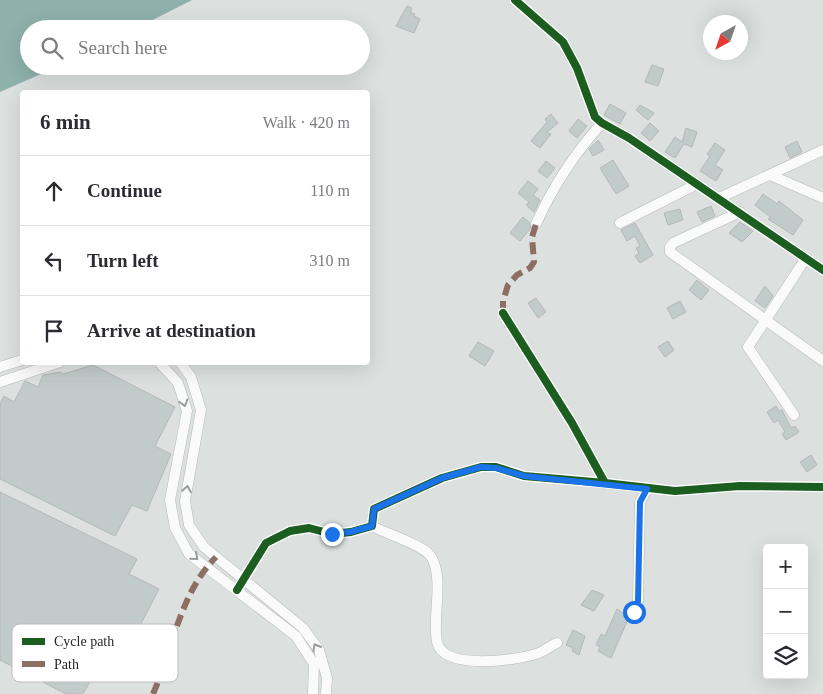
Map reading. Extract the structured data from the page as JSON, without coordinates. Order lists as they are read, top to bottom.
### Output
{
  "legend": ["Cycle path", "Path"],
  "north": "bottom left",
  "page": {
    "search": "Search here",
    "heading": ["6 min", "Walk · 420 m"],
    "list": [
      ["Continue", "110 m"],
      ["Turn left", "310 m"],
      "Arrive at destination"
    ],
    "map_buttons": ["+", "−"]
  }
}
